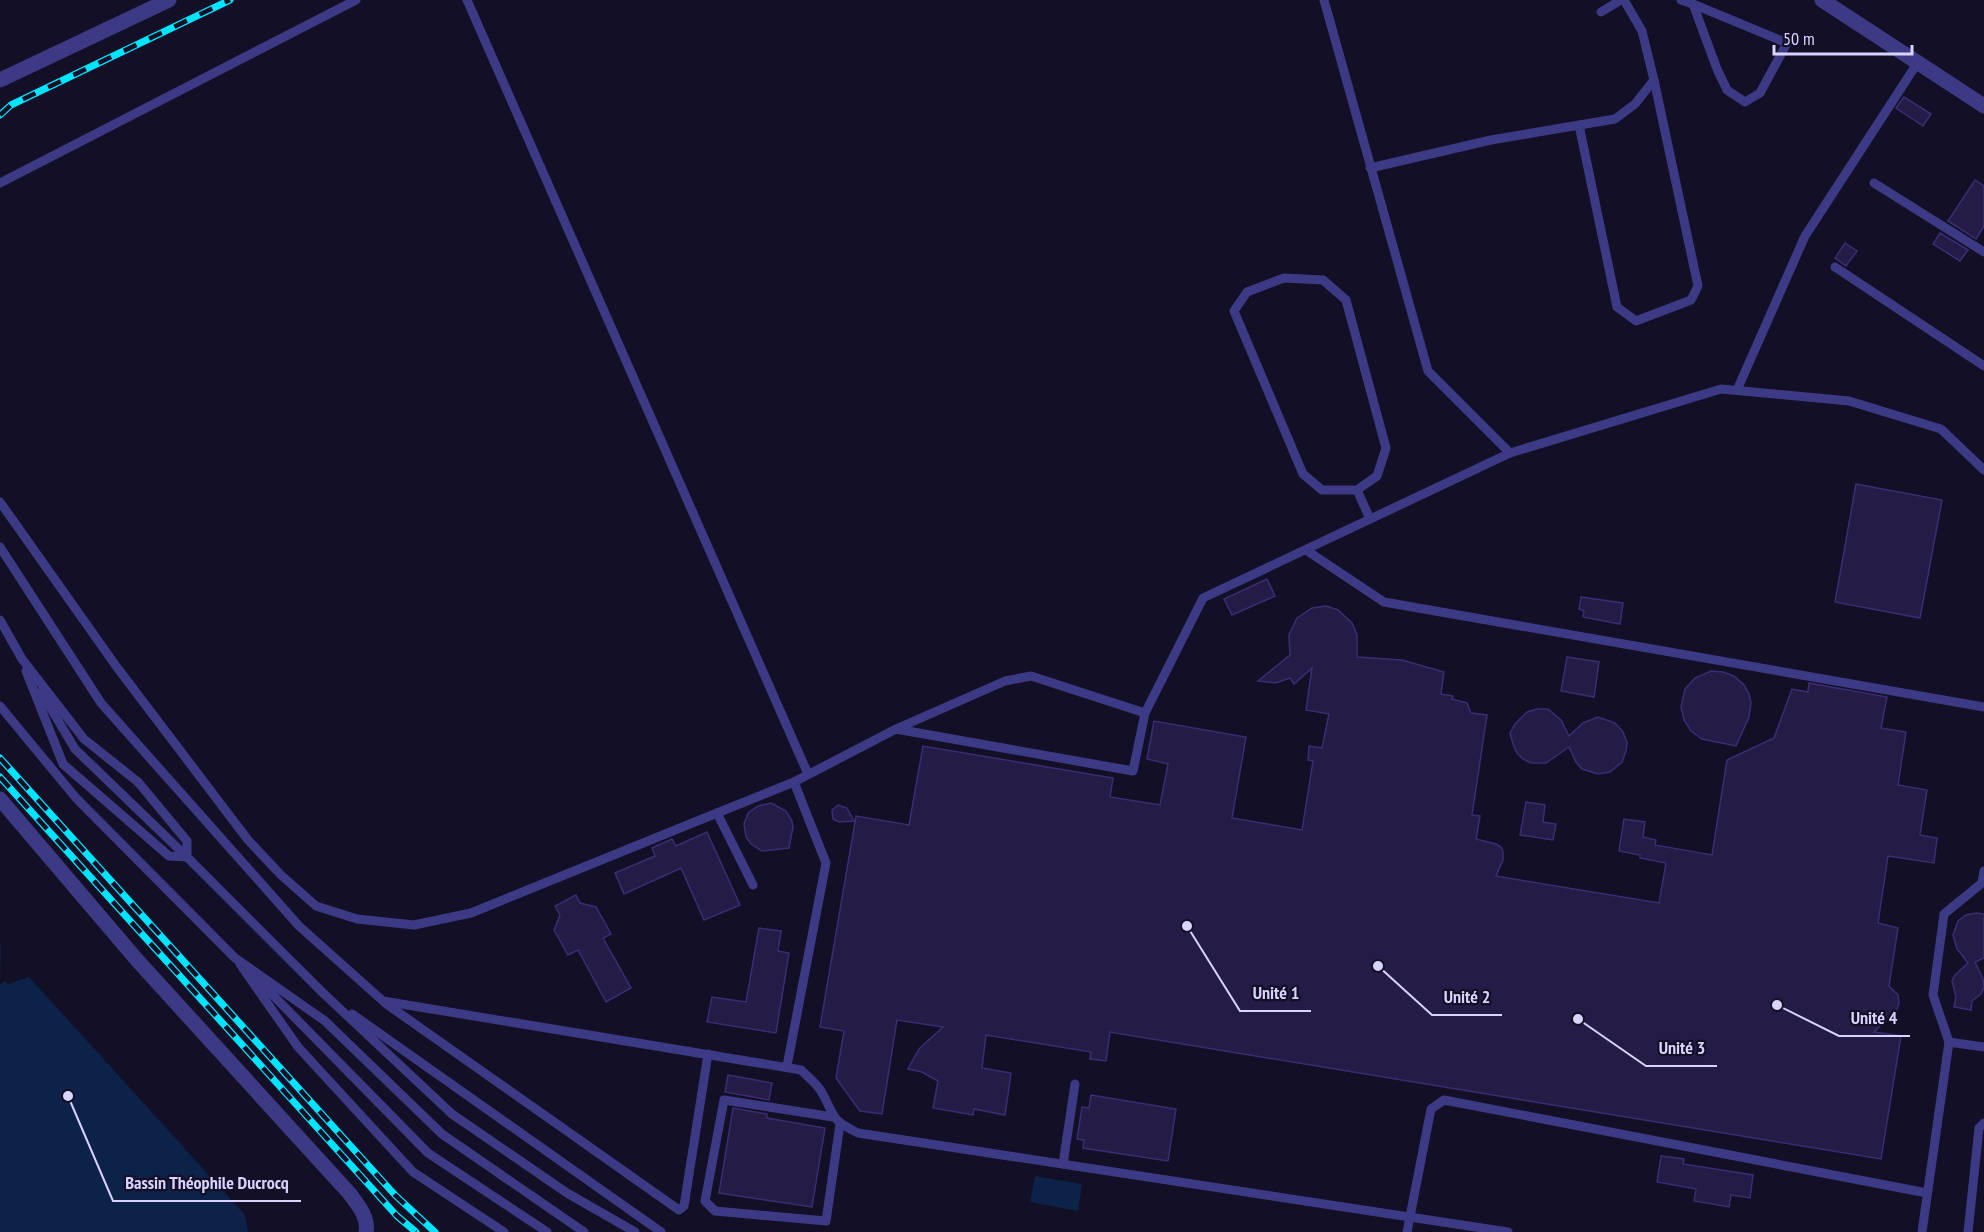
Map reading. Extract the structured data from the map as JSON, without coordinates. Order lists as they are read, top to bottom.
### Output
{
  "places": [
    "Unité 1",
    "Unité 2",
    "Unité 4",
    "Unité 3",
    "Bassin Théophile Ducrocq"
  ],
  "scale_bar": "50 m"
}
